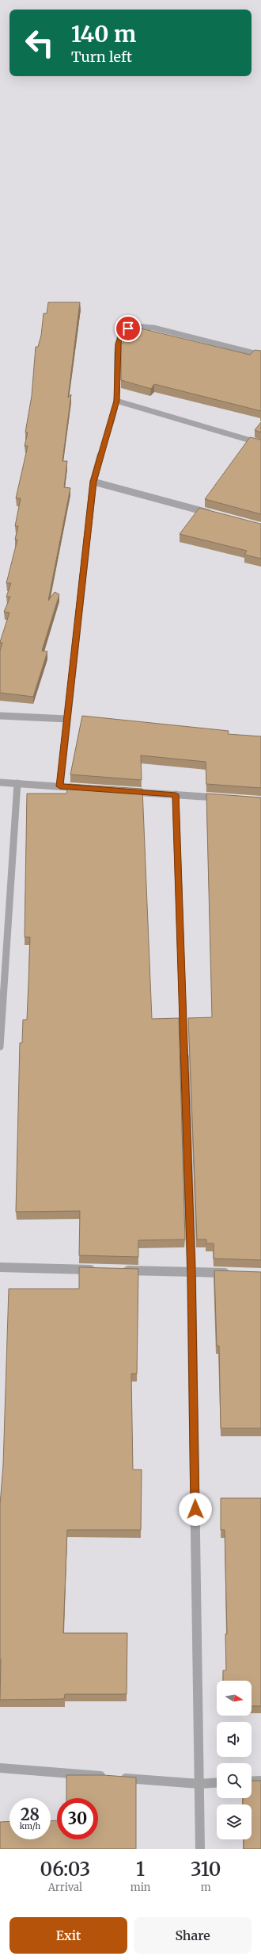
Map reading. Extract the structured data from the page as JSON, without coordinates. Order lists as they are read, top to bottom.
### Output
{
  "north": "right",
  "page": {
    "turn": ["140 m", "Turn left"],
    "speed": "28 km/h",
    "limit": "30",
    "eta": [
      "06:03",
      "Arrival",
      "1",
      "min",
      "310",
      "m"
    ],
    "buttons": ["Exit", "Share"]
  }
}
